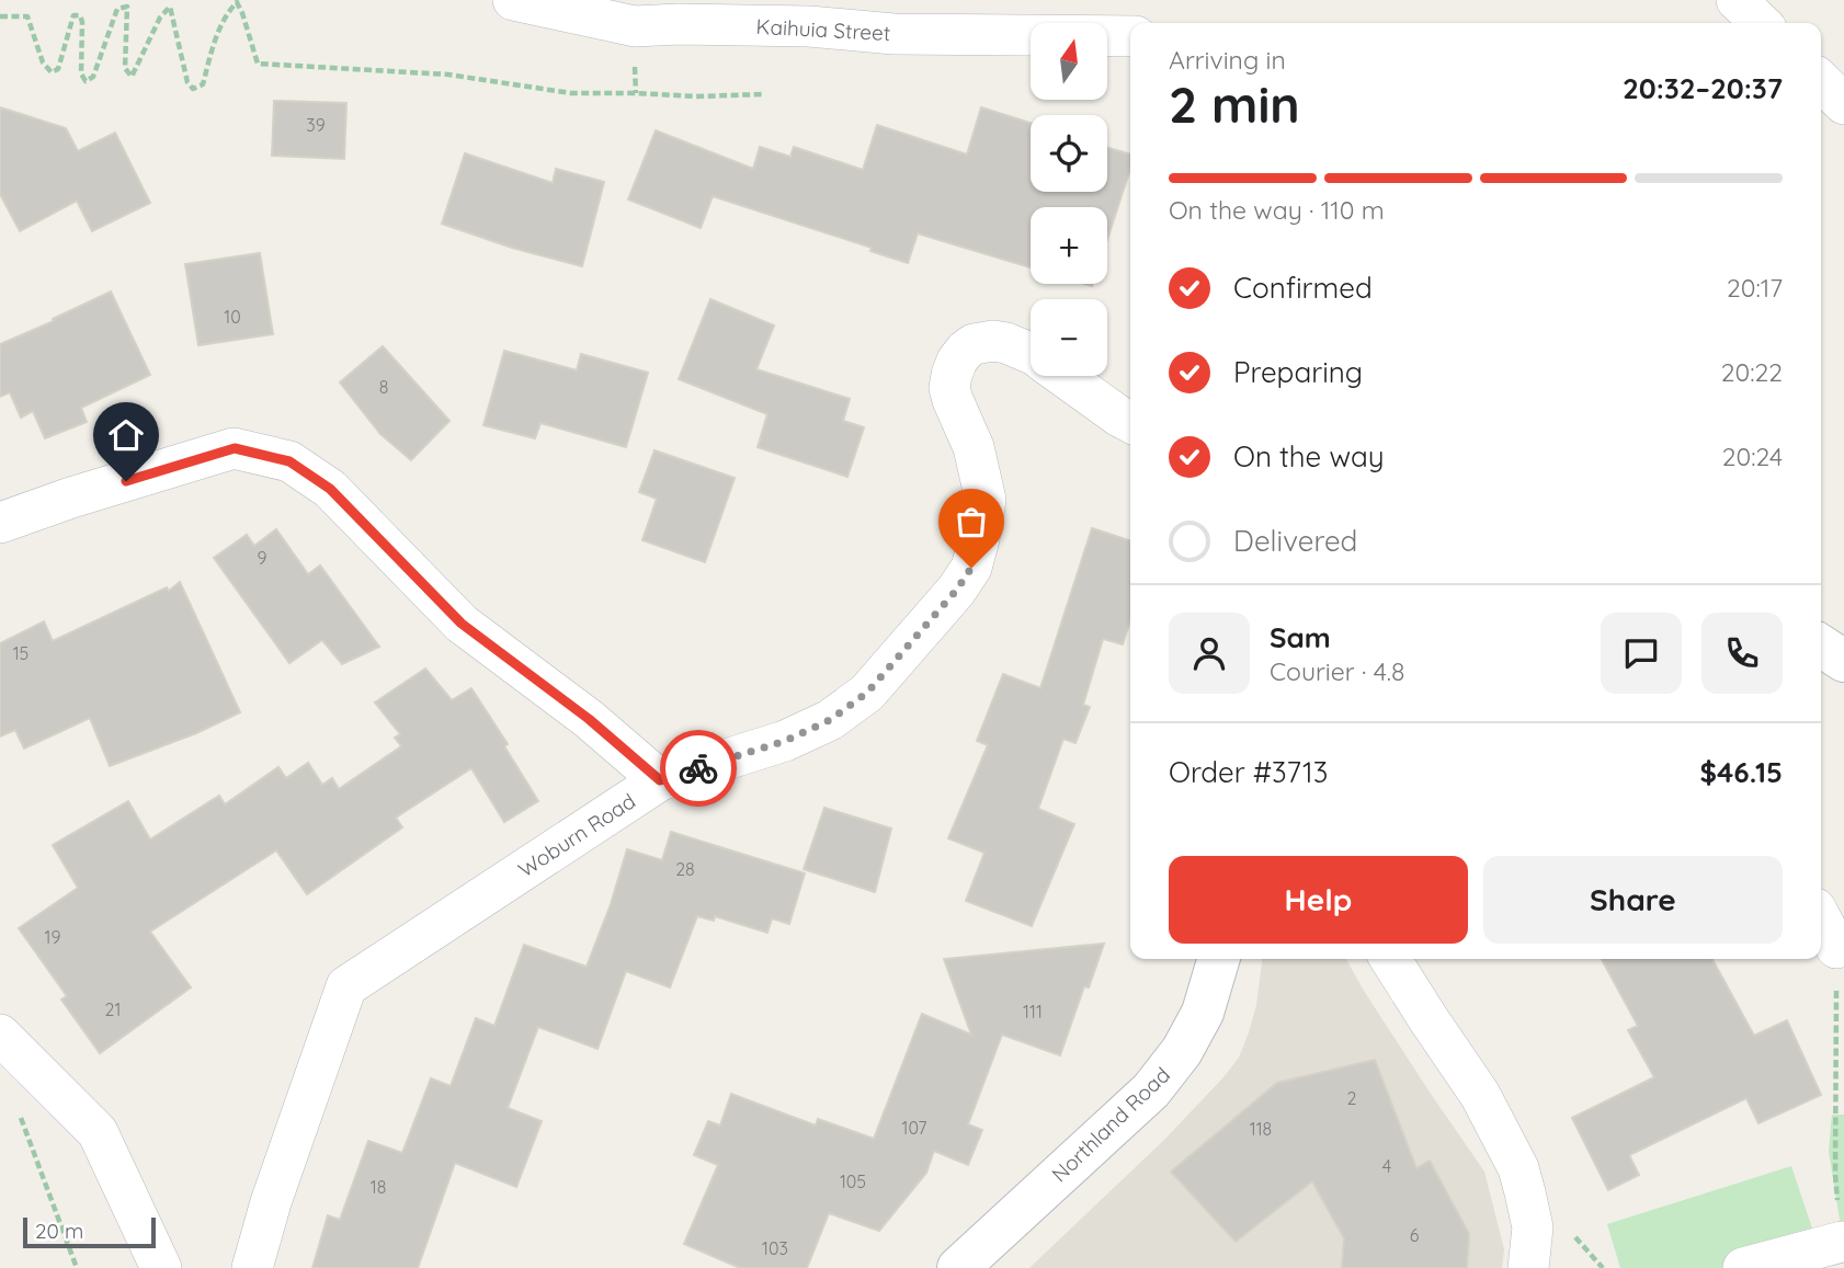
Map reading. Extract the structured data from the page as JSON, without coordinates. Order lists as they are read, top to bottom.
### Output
{
  "streets": {
    "street": ["Kaihuia Street", "Woburn Road", "Northland Road"]
  },
  "house_numbers": [
    "39",
    "10",
    "8",
    "9",
    "15",
    "28",
    "19",
    "21",
    "111",
    "2",
    "107",
    "118",
    "4",
    "105",
    "18",
    "6",
    "103"
  ],
  "scale_bar": "20 m",
  "north": "top",
  "page": {
    "map_buttons": ["+", "−"],
    "heading": ["2 min", "Arriving in", "20:32–20:37"],
    "panel": [
      "Sam",
      "Courier · 4.8",
      "Order #3713",
      "$46.15"
    ],
    "bar": "On the way · 110 m",
    "list": [
      ["Confirmed", "20:17"],
      ["Preparing", "20:22"],
      ["On the way", "20:24"],
      "Delivered"
    ],
    "buttons": ["Help", "Share"],
    "scale": "20 m"
  }
}
